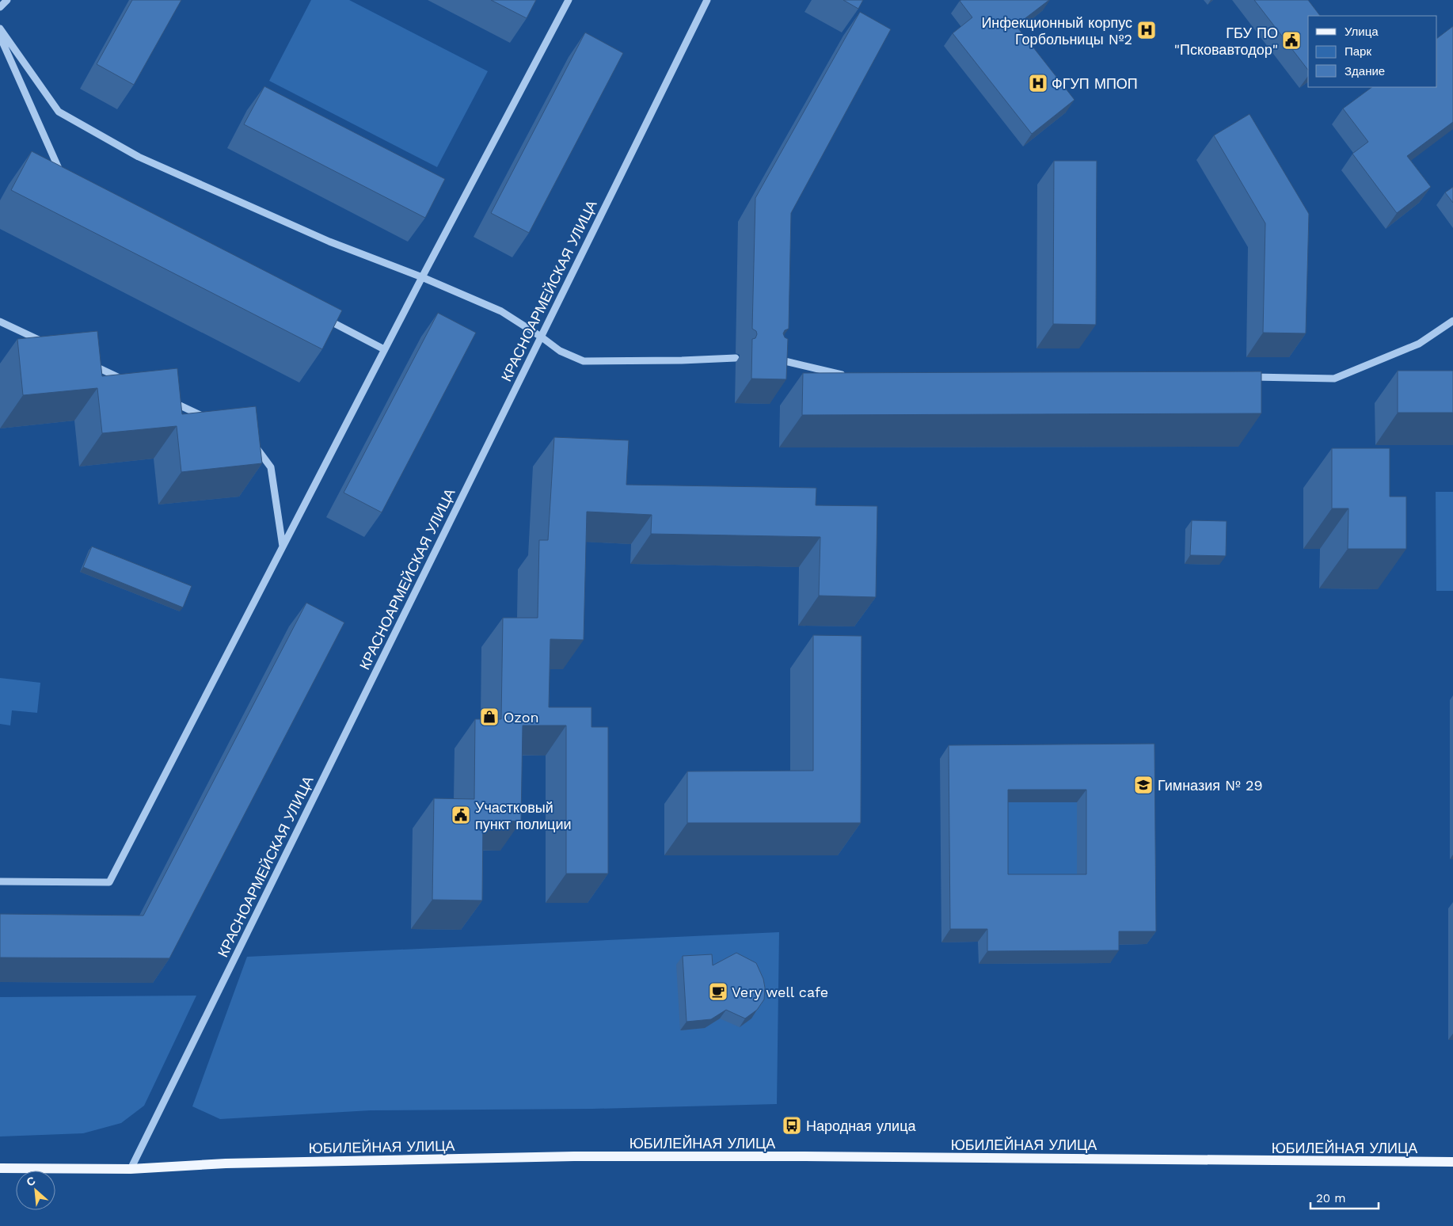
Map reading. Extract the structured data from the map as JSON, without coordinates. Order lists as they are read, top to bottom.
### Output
{
  "streets": {
    "main road": ["ЮБИЛЕЙНАЯ УЛИЦА"],
    "street": ["КРАСНОАРМЕЙСКАЯ УЛИЦА"]
  },
  "crossings": [
    ["КРАСНОАРМЕЙСКАЯ УЛИЦА", "ЮБИЛЕЙНАЯ УЛИЦА"]
  ],
  "places": {
    "hospital": ["Инфекционный корпус Горбольницы №2", "ФГУП МПОП"],
    "public building": ["ГБУ ПО \"Псковавтодор\"", "Участковый пункт полиции"],
    "shop": ["Ozon"],
    "school or university": ["Гимназия № 29"],
    "cafe": ["Very well cafe"],
    "bus stop": ["Народная улица"]
  },
  "legend": ["Улица", "Парк", "Здание"],
  "scale_bar": "20 m",
  "north": "top left"
}
